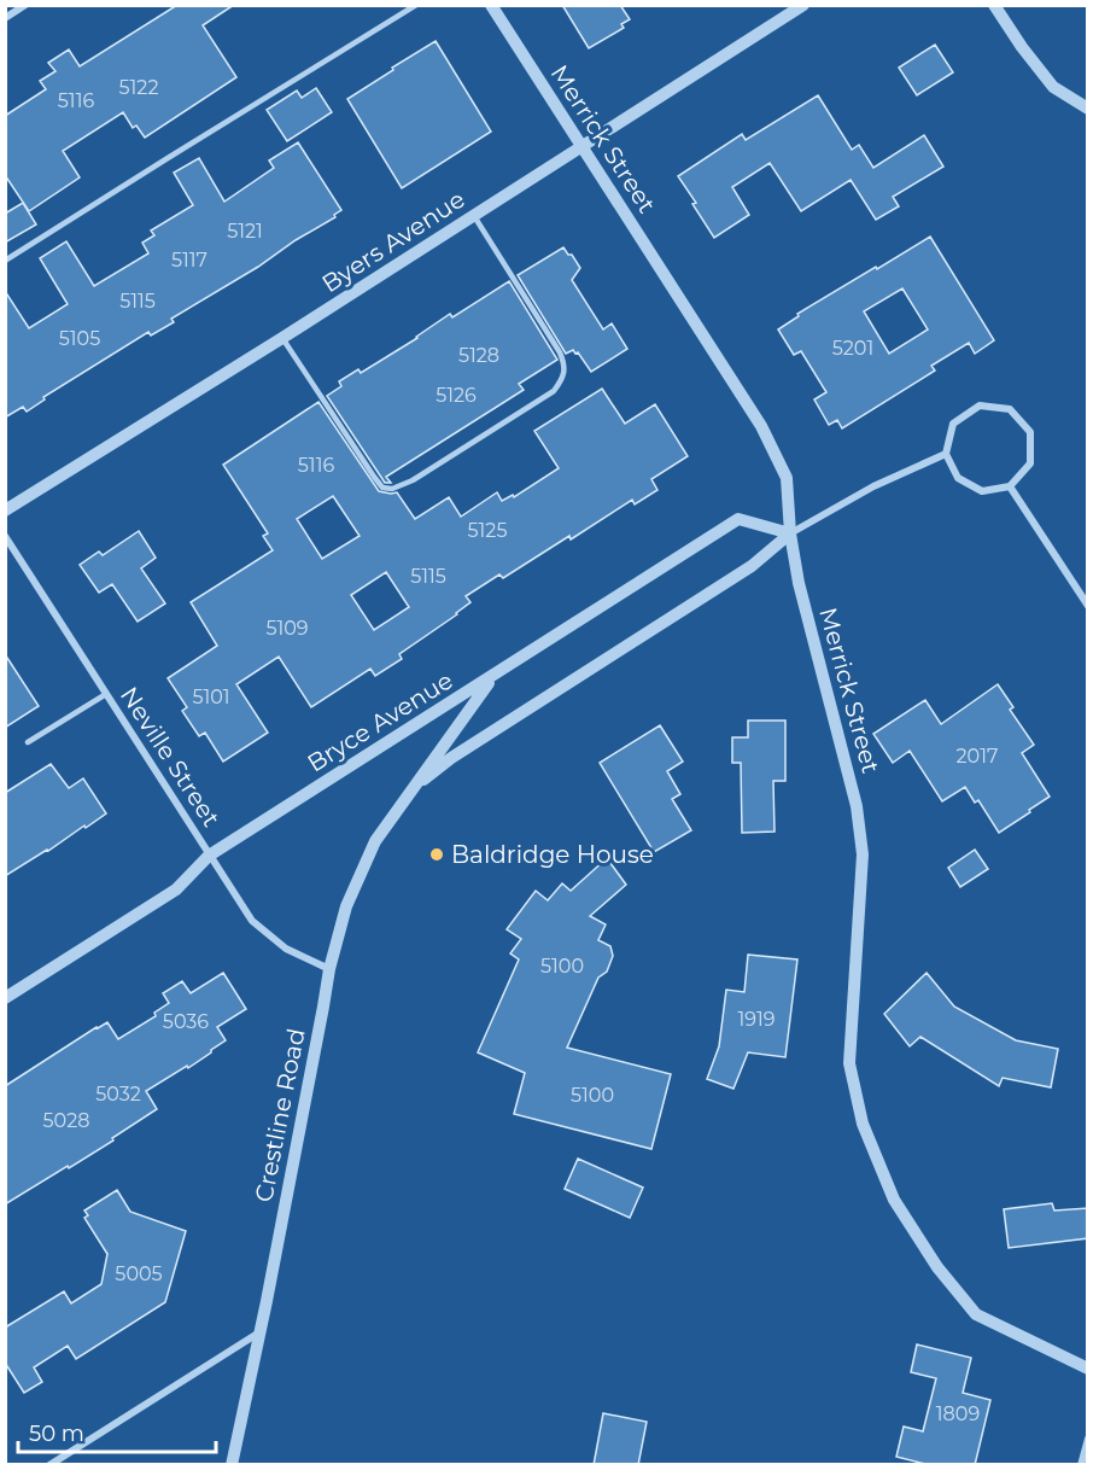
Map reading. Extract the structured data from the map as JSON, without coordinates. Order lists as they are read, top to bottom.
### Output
{
  "streets": {
    "street": [
      "Merrick Street",
      "Byers Avenue",
      "Bryce Avenue",
      "Neville Street",
      "Crestline Road"
    ]
  },
  "crossings": [
    ["Merrick Street", "Byers Avenue"],
    ["Merrick Street", "Bryce Avenue"],
    ["Bryce Avenue", "Neville Street"],
    ["Bryce Avenue", "Crestline Road"],
    ["Neville Street", "Crestline Road"]
  ],
  "places": ["Baldridge House"],
  "house_numbers": [
    "5122",
    "5116",
    "5121",
    "5117",
    "5115",
    "5105",
    "5201",
    "5128",
    "5126",
    "5116",
    "5125",
    "5115",
    "5109",
    "5101",
    "2017",
    "5100",
    "1919",
    "5036",
    "5032",
    "5100",
    "5028",
    "5005",
    "1809"
  ],
  "scale_bar": "50 m"
}
